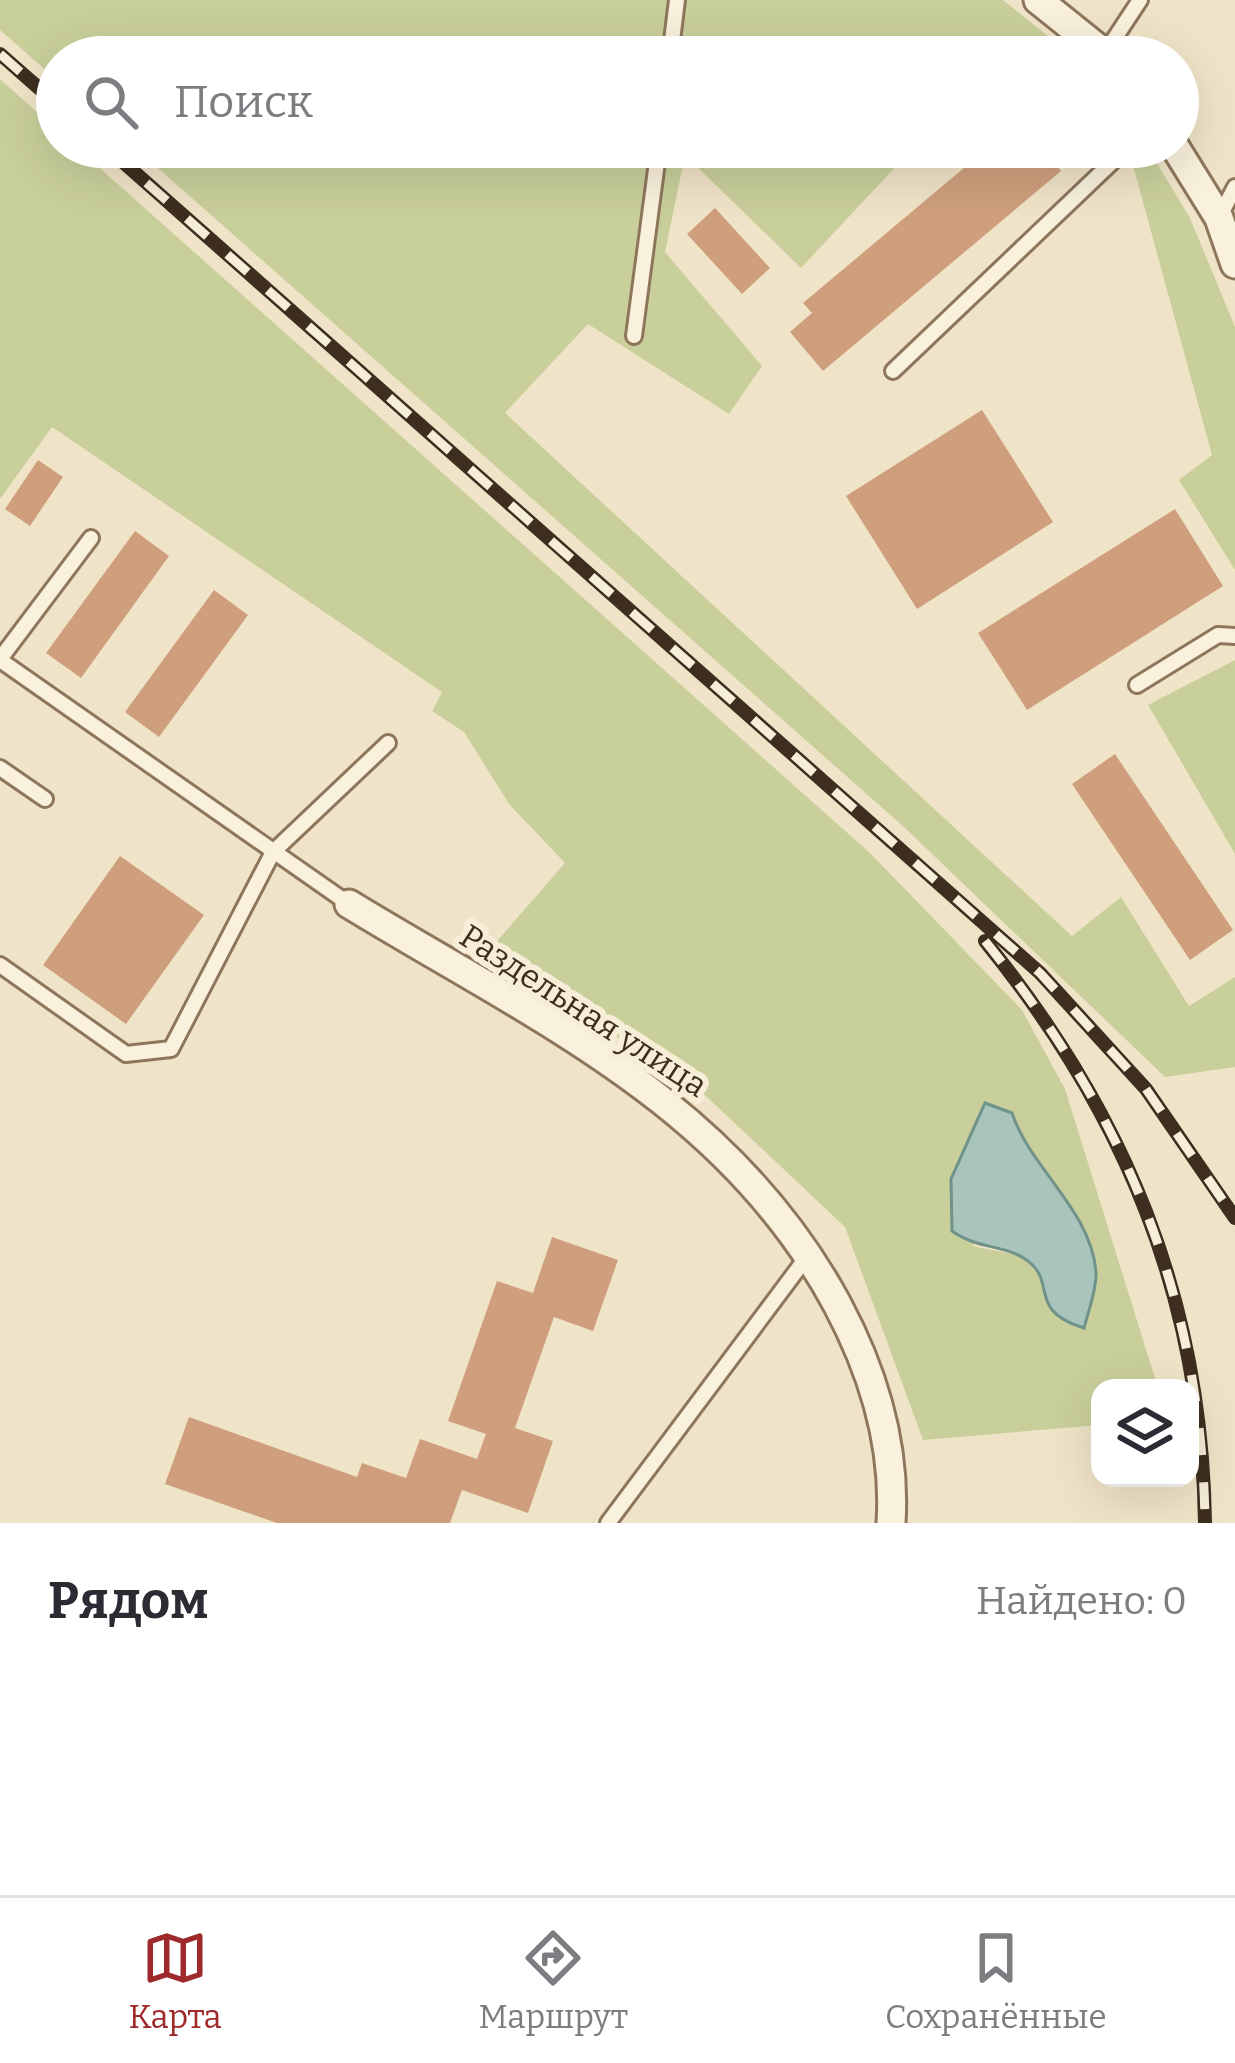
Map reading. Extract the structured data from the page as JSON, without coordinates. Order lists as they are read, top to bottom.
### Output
{
  "streets": {
    "street": ["Раздельная улица"]
  },
  "page": {
    "search": "Поиск",
    "heading": ["Рядом", "Найдено: 0"],
    "nav": ["Карта", "Маршрут", "Сохранённые"]
  }
}
